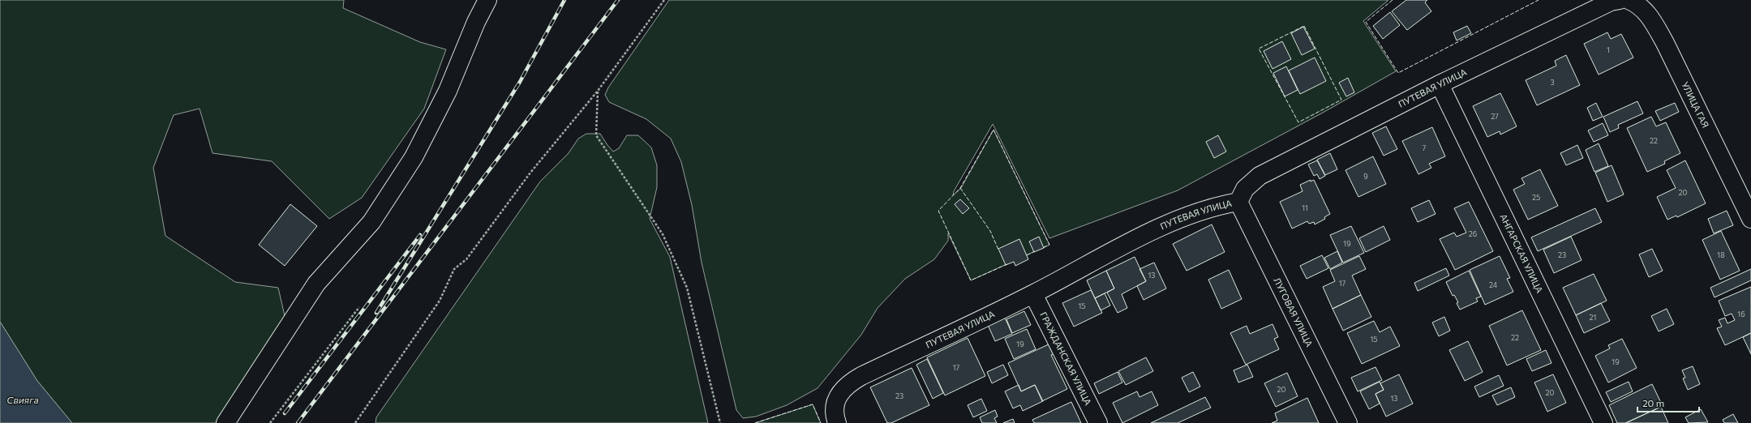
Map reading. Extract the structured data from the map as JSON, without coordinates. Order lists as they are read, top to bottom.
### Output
{
  "streets": {
    "street": [
      "ПУТЕВАЯ УЛИЦА",
      "УЛИЦА ГАЯ",
      "АНГАРСКАЯ УЛИЦА",
      "ЛУГОВАЯ УЛИЦА",
      "ГРАЖДАНСКАЯ УЛИЦА"
    ]
  },
  "crossings": [
    ["ПУТЕВАЯ УЛИЦА", "АНГАРСКАЯ УЛИЦА"],
    ["ПУТЕВАЯ УЛИЦА", "ЛУГОВАЯ УЛИЦА"],
    ["ПУТЕВАЯ УЛИЦА", "ГРАЖДАНСКАЯ УЛИЦА"]
  ],
  "water": ["Свияга"],
  "house_numbers": [
    "1",
    "3",
    "27",
    "22",
    "7",
    "9",
    "20",
    "25",
    "11",
    "26",
    "19",
    "23",
    "18",
    "13",
    "17",
    "24",
    "15",
    "16",
    "21",
    "22",
    "15",
    "19",
    "19",
    "17",
    "20",
    "20",
    "23",
    "13"
  ],
  "scale_bar": "20 m"
}
